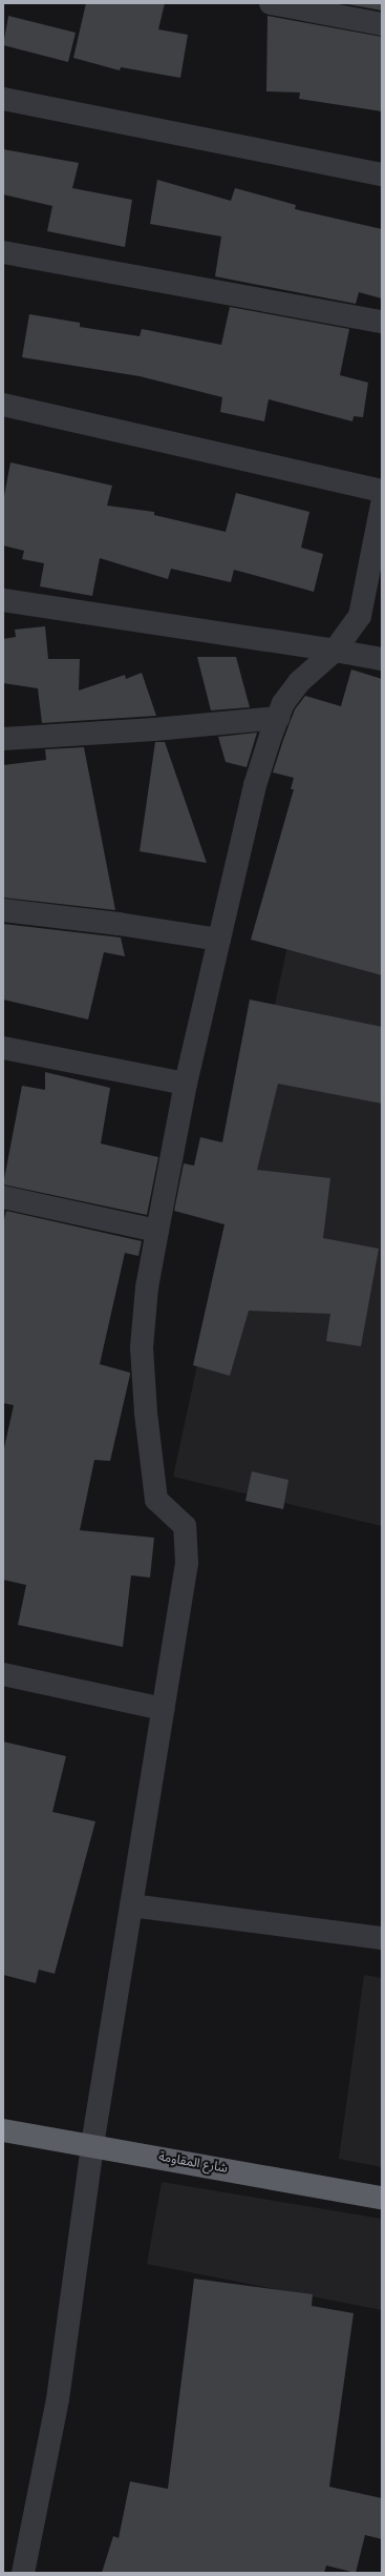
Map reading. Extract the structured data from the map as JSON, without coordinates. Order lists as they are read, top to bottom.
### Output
{
  "streets": {
    "highway": ["شارع المقاومة"]
  }
}
